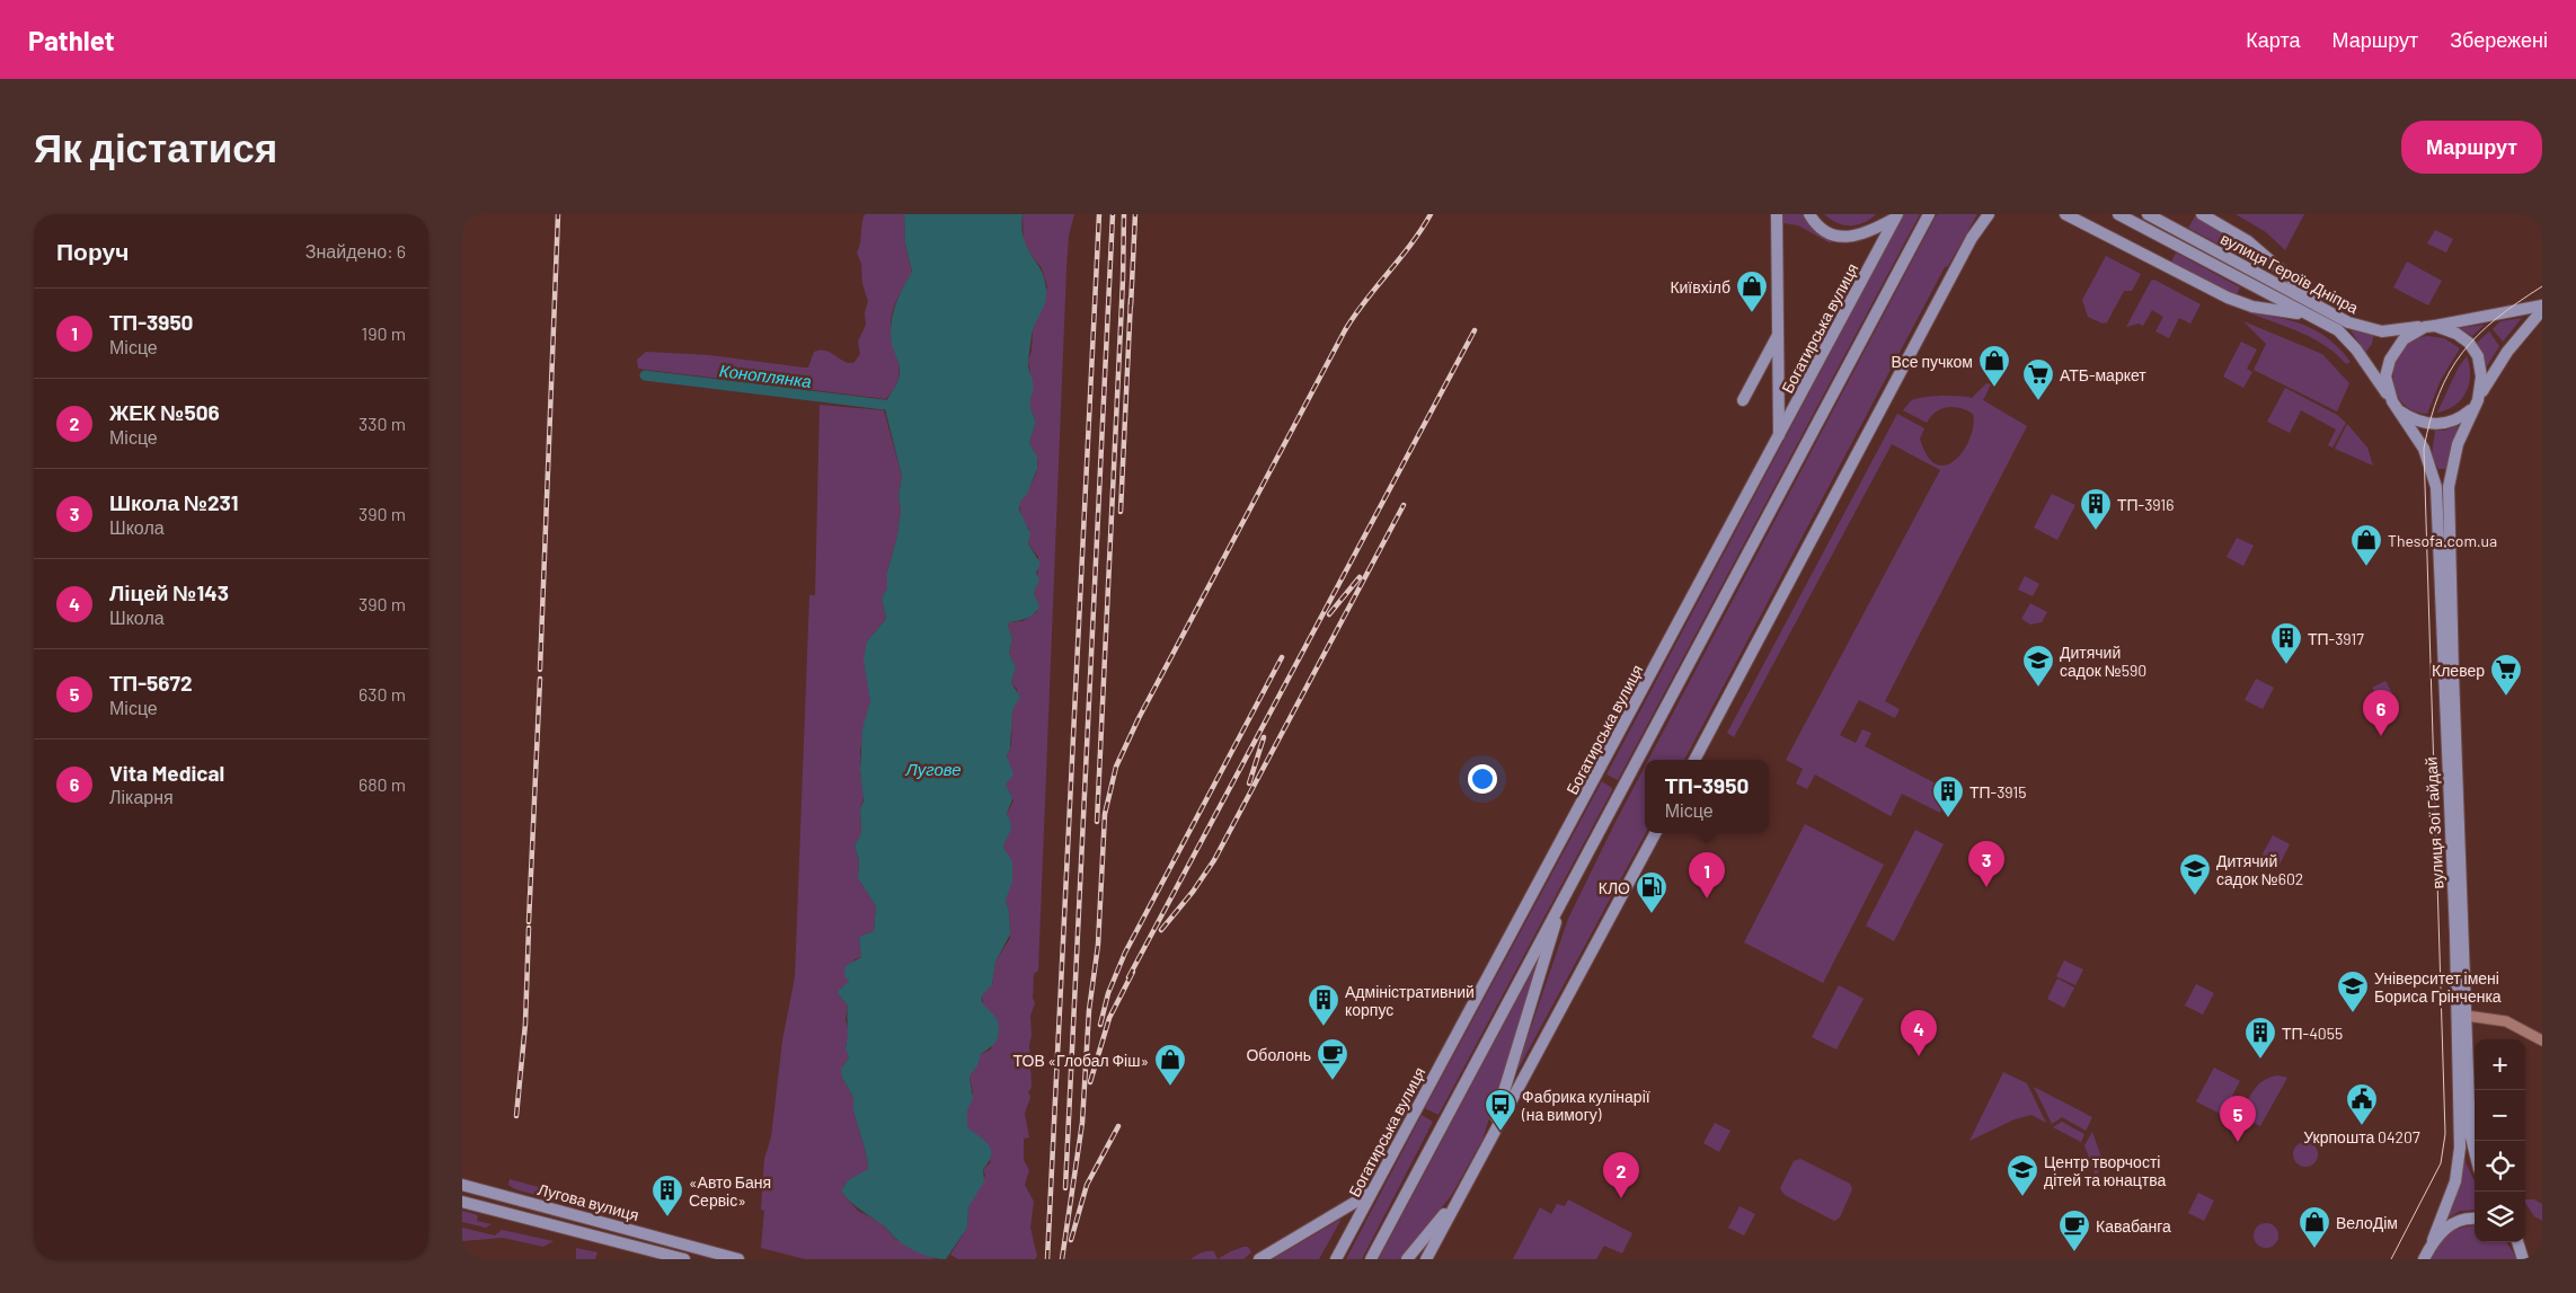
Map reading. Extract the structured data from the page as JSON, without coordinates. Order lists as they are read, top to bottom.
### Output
{
  "streets": {
    "main road": [
      "вулиця Героїв Дніпра",
      "Богатирська вулиця",
      "вулиця Зої Гайдай",
      "Лугова вулиця"
    ]
  },
  "crossings": [
    ["вулиця Героїв Дніпра", "вулиця Зої Гайдай"]
  ],
  "water": ["Коноплянка", "Лугове"],
  "places": {
    "shop": [
      "Київхілб",
      "Все пучком",
      "Thesofa.com.ua",
      "ТОВ «Глобал Фіш»",
      "ВелоДім"
    ],
    "supermarket": ["АТБ-маркет", "Клевер"],
    "building": [
      "ТП-3916",
      "ТП-3917",
      "ТП-3915",
      "Адміністративний корпус",
      "ТП-4055",
      "«Авто Баня Сервіс»"
    ],
    "school or university": [
      "Дитячий садок №590",
      "Дитячий садок №602",
      "Університет імені Бориса Грінченка",
      "Центр творчості дітей та юнацтва"
    ],
    "fuel station": ["КЛО"],
    "cafe": ["Оболонь", "Кавабанга"],
    "public building": ["Укрпошта 04207"],
    "bus stop": ["Фабрика кулінарії (на вимогу)"]
  },
  "page": {
    "header": "Pathlet",
    "nav": ["Карта", "Маршрут", "Збережені"],
    "buttons": "Маршрут",
    "title": "Як дістатися",
    "heading": ["Поруч", "Знайдено: 6"],
    "list": [
      {
        "mark": "1",
        "name": "ТП-3950",
        "note": "Місце",
        "value": "190 m"
      },
      {
        "mark": "2",
        "name": "ЖЕК №506",
        "note": "Місце",
        "value": "330 m"
      },
      {
        "mark": "3",
        "name": "Школа №231",
        "note": "Школа",
        "value": "390 m"
      },
      {
        "mark": "4",
        "name": "Ліцей №143",
        "note": "Школа",
        "value": "390 m"
      },
      {
        "mark": "5",
        "name": "ТП-5672",
        "note": "Місце",
        "value": "630 m"
      },
      {
        "mark": "6",
        "name": "Vita Medical",
        "note": "Лікарня",
        "value": "680 m"
      }
    ],
    "pins": [
      "6",
      "3",
      "1",
      "4",
      "5",
      "2"
    ],
    "popup": ["ТП-3950", "Місце"],
    "map_buttons": ["+", "−"]
  }
}
